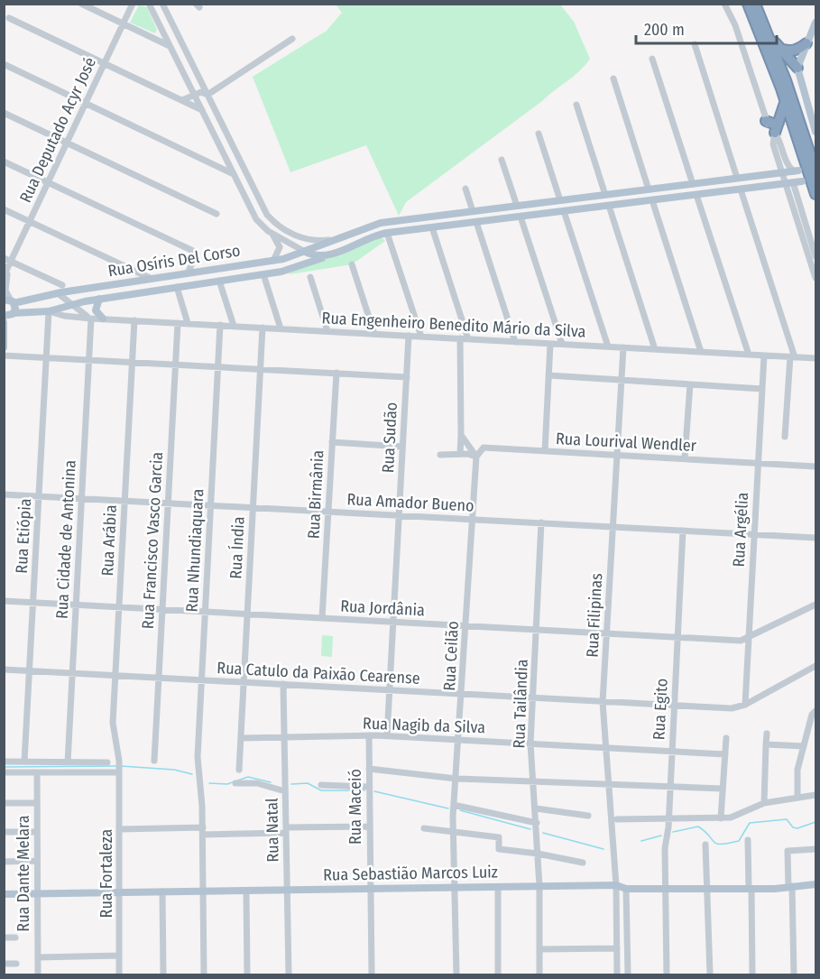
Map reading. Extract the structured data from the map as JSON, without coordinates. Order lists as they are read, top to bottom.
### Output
{
  "streets": {
    "main road": ["Rua Osíris Del Corso", "Rua Sebastião Marcos Luiz"],
    "street": [
      "Rua Deputado Acyr José",
      "Rua Engenheiro Benedito Mário da Silva",
      "Rua Sudão",
      "Rua Lourival Wendler",
      "Rua Birmânia",
      "Rua Amador Bueno",
      "Rua Argélia",
      "Rua Etiópia",
      "Rua Cidade de Antonina",
      "Rua Arábia",
      "Rua Francisco Vasco Garcia",
      "Rua Índia",
      "Rua Nhundiaquara",
      "Rua Jordânia",
      "Rua Filipinas",
      "Rua Ceilão",
      "Rua Catulo da Paixão Cearense",
      "Rua Tailândia",
      "Rua Egito",
      "Rua Nagib da Silva",
      "Rua Maceió",
      "Rua Natal",
      "Rua Dante Melara",
      "Rua Fortaleza"
    ]
  },
  "crossings": [
    ["Rua Deputado Acyr José", "Rua Osíris Del Corso"],
    ["Rua Osíris Del Corso", "Rua Engenheiro Benedito Mário da Silva"],
    ["Rua Osíris Del Corso", "Rua Etiópia"],
    ["Rua Engenheiro Benedito Mário da Silva", "Rua Sudão"],
    ["Rua Engenheiro Benedito Mário da Silva", "Rua Argélia"],
    ["Rua Engenheiro Benedito Mário da Silva", "Rua Etiópia"],
    ["Rua Engenheiro Benedito Mário da Silva", "Rua Cidade de Antonina"],
    ["Rua Engenheiro Benedito Mário da Silva", "Rua Arábia"],
    ["Rua Engenheiro Benedito Mário da Silva", "Rua Francisco Vasco Garcia"],
    ["Rua Engenheiro Benedito Mário da Silva", "Rua Índia"],
    ["Rua Engenheiro Benedito Mário da Silva", "Rua Nhundiaquara"],
    ["Rua Engenheiro Benedito Mário da Silva", "Rua Filipinas"],
    ["Rua Sudão", "Rua Amador Bueno"],
    ["Rua Sudão", "Rua Jordânia"],
    ["Rua Sudão", "Rua Catulo da Paixão Cearense"],
    ["Rua Sudão", "Rua Nagib da Silva"],
    ["Rua Lourival Wendler", "Rua Argélia"],
    ["Rua Lourival Wendler", "Rua Filipinas"],
    ["Rua Lourival Wendler", "Rua Ceilão"],
    ["Rua Birmânia", "Rua Amador Bueno"],
    ["Rua Birmânia", "Rua Jordânia"],
    ["Rua Amador Bueno", "Rua Argélia"],
    ["Rua Amador Bueno", "Rua Etiópia"],
    ["Rua Amador Bueno", "Rua Cidade de Antonina"],
    ["Rua Amador Bueno", "Rua Arábia"],
    ["Rua Amador Bueno", "Rua Francisco Vasco Garcia"],
    ["Rua Amador Bueno", "Rua Índia"],
    ["Rua Amador Bueno", "Rua Nhundiaquara"],
    ["Rua Amador Bueno", "Rua Filipinas"],
    ["Rua Amador Bueno", "Rua Ceilão"],
    ["Rua Amador Bueno", "Rua Tailândia"],
    ["Rua Amador Bueno", "Rua Egito"],
    ["Rua Argélia", "Rua Jordânia"],
    ["Rua Argélia", "Rua Catulo da Paixão Cearense"],
    ["Rua Etiópia", "Rua Jordânia"],
    ["Rua Etiópia", "Rua Catulo da Paixão Cearense"],
    ["Rua Cidade de Antonina", "Rua Jordânia"],
    ["Rua Cidade de Antonina", "Rua Catulo da Paixão Cearense"],
    ["Rua Arábia", "Rua Jordânia"],
    ["Rua Arábia", "Rua Catulo da Paixão Cearense"],
    ["Rua Arábia", "Rua Fortaleza"],
    ["Rua Francisco Vasco Garcia", "Rua Jordânia"],
    ["Rua Francisco Vasco Garcia", "Rua Catulo da Paixão Cearense"],
    ["Rua Índia", "Rua Jordânia"],
    ["Rua Índia", "Rua Catulo da Paixão Cearense"],
    ["Rua Índia", "Rua Nagib da Silva"],
    ["Rua Nhundiaquara", "Rua Jordânia"],
    ["Rua Nhundiaquara", "Rua Catulo da Paixão Cearense"],
    ["Rua Nhundiaquara", "Rua Sebastião Marcos Luiz"],
    ["Rua Jordânia", "Rua Filipinas"],
    ["Rua Jordânia", "Rua Ceilão"],
    ["Rua Jordânia", "Rua Tailândia"],
    ["Rua Jordânia", "Rua Egito"],
    ["Rua Filipinas", "Rua Catulo da Paixão Cearense"],
    ["Rua Filipinas", "Rua Nagib da Silva"],
    ["Rua Filipinas", "Rua Sebastião Marcos Luiz"],
    ["Rua Ceilão", "Rua Catulo da Paixão Cearense"],
    ["Rua Ceilão", "Rua Nagib da Silva"],
    ["Rua Ceilão", "Rua Sebastião Marcos Luiz"],
    ["Rua Catulo da Paixão Cearense", "Rua Tailândia"],
    ["Rua Catulo da Paixão Cearense", "Rua Egito"],
    ["Rua Catulo da Paixão Cearense", "Rua Natal"],
    ["Rua Tailândia", "Rua Nagib da Silva"],
    ["Rua Tailândia", "Rua Sebastião Marcos Luiz"],
    ["Rua Egito", "Rua Nagib da Silva"],
    ["Rua Egito", "Rua Sebastião Marcos Luiz"],
    ["Rua Nagib da Silva", "Rua Maceió"],
    ["Rua Nagib da Silva", "Rua Natal"],
    ["Rua Maceió", "Rua Sebastião Marcos Luiz"],
    ["Rua Natal", "Rua Sebastião Marcos Luiz"],
    ["Rua Dante Melara", "Rua Sebastião Marcos Luiz"],
    ["Rua Fortaleza", "Rua Sebastião Marcos Luiz"]
  ],
  "scale_bar": "200 m"
}
